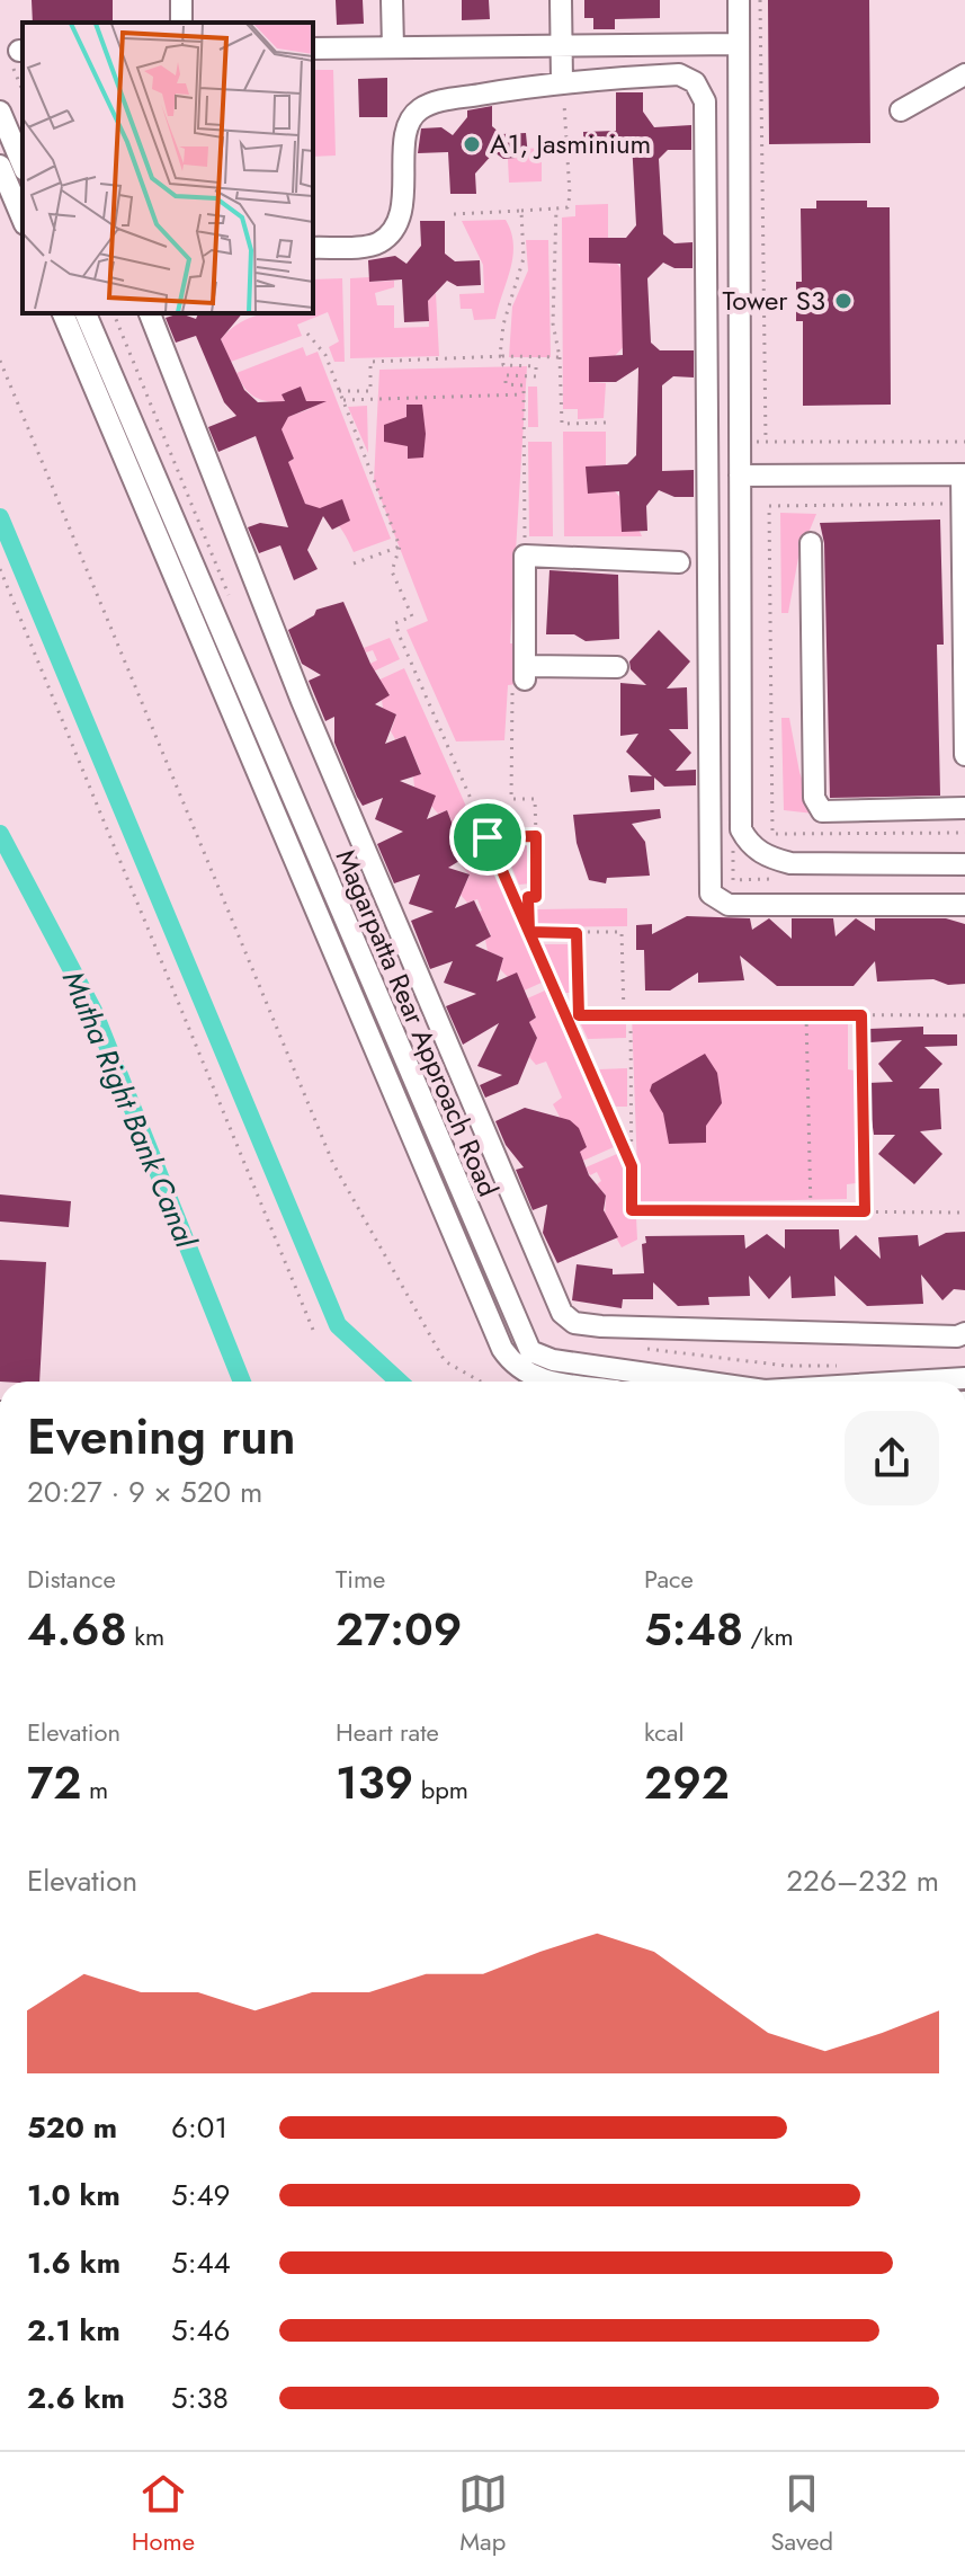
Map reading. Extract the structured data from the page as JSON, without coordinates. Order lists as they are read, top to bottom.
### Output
{
  "streets": {
    "street": ["Magarpatta Rear Approach Road"]
  },
  "water": ["Mutha Right Bank Canal"],
  "places": ["A1, Jasminium", "Tower S3"],
  "page": {
    "heading": ["Evening run", "20:27 · 9 × 520 m"],
    "stats": [
      ["Distance", "4.68 km"],
      ["Time", "27:09"],
      ["Pace", "5:48 /km"],
      ["Elevation", "72 m"],
      ["Heart rate", "139 bpm"],
      ["kcal", "292"]
    ],
    "chart": ["Elevation", "226–232 m"],
    "list": [
      {
        "name": "520 m",
        "note": "6:01"
      },
      {
        "name": "1.0 km",
        "note": "5:49"
      },
      {
        "name": "1.6 km",
        "note": "5:44"
      },
      {
        "name": "2.1 km",
        "note": "5:46"
      },
      {
        "name": "2.6 km",
        "note": "5:38"
      }
    ],
    "tabs": ["Home", "Map", "Saved"]
  }
}
